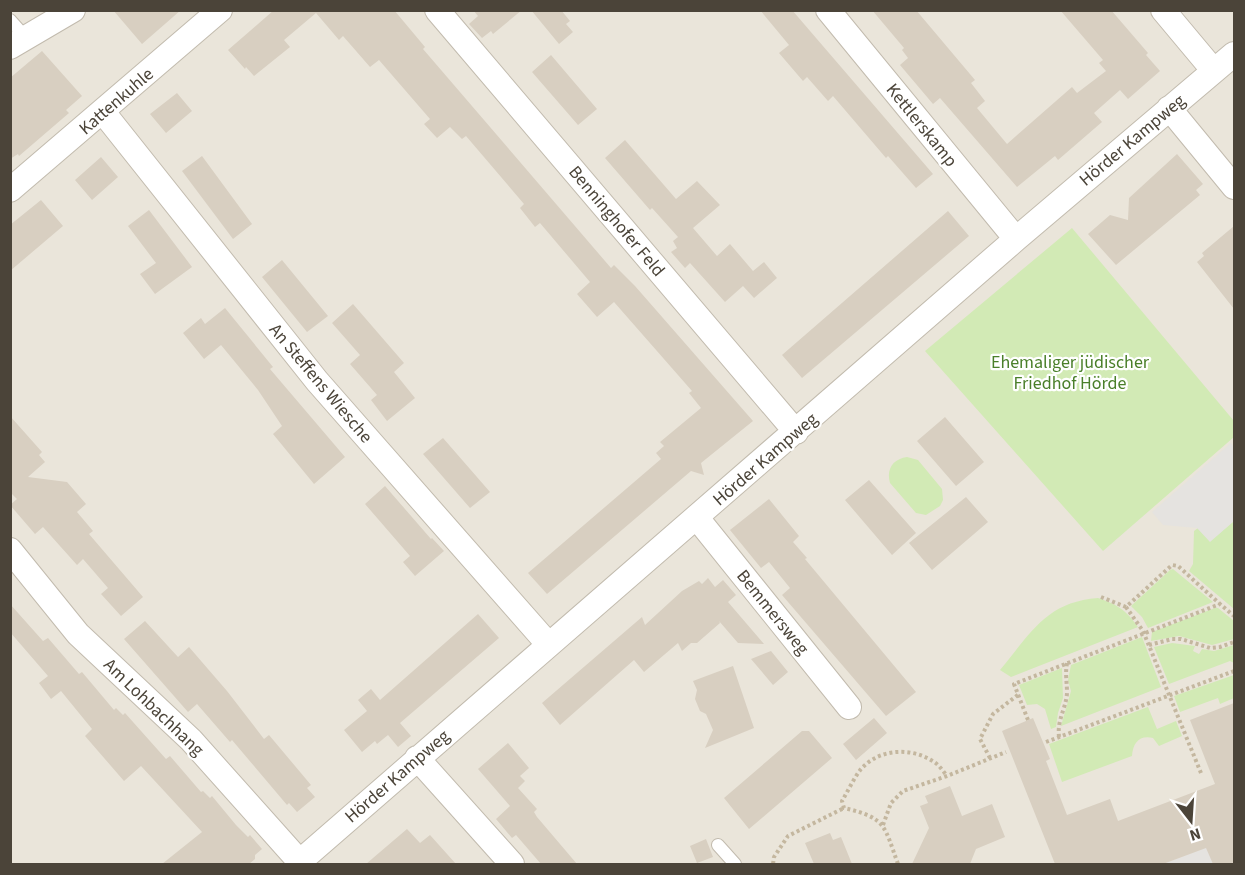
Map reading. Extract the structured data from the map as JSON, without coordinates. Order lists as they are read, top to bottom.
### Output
{
  "streets": {
    "street": [
      "Kattenkuhle",
      "Kettlerskamp",
      "Hörder Kampweg",
      "Benninghofer Feld",
      "An Steffens Wiesche",
      "Bemmersweg",
      "Am Lohbachhang"
    ]
  },
  "crossings": [
    ["Kattenkuhle", "An Steffens Wiesche"],
    ["Kettlerskamp", "Hörder Kampweg"],
    ["Hörder Kampweg", "Benninghofer Feld"],
    ["Hörder Kampweg", "An Steffens Wiesche"],
    ["Hörder Kampweg", "Bemmersweg"],
    ["Hörder Kampweg", "Am Lohbachhang"]
  ],
  "parks": ["Ehemaliger jüdischer Friedhof Hörde"],
  "north": "bottom"
}
